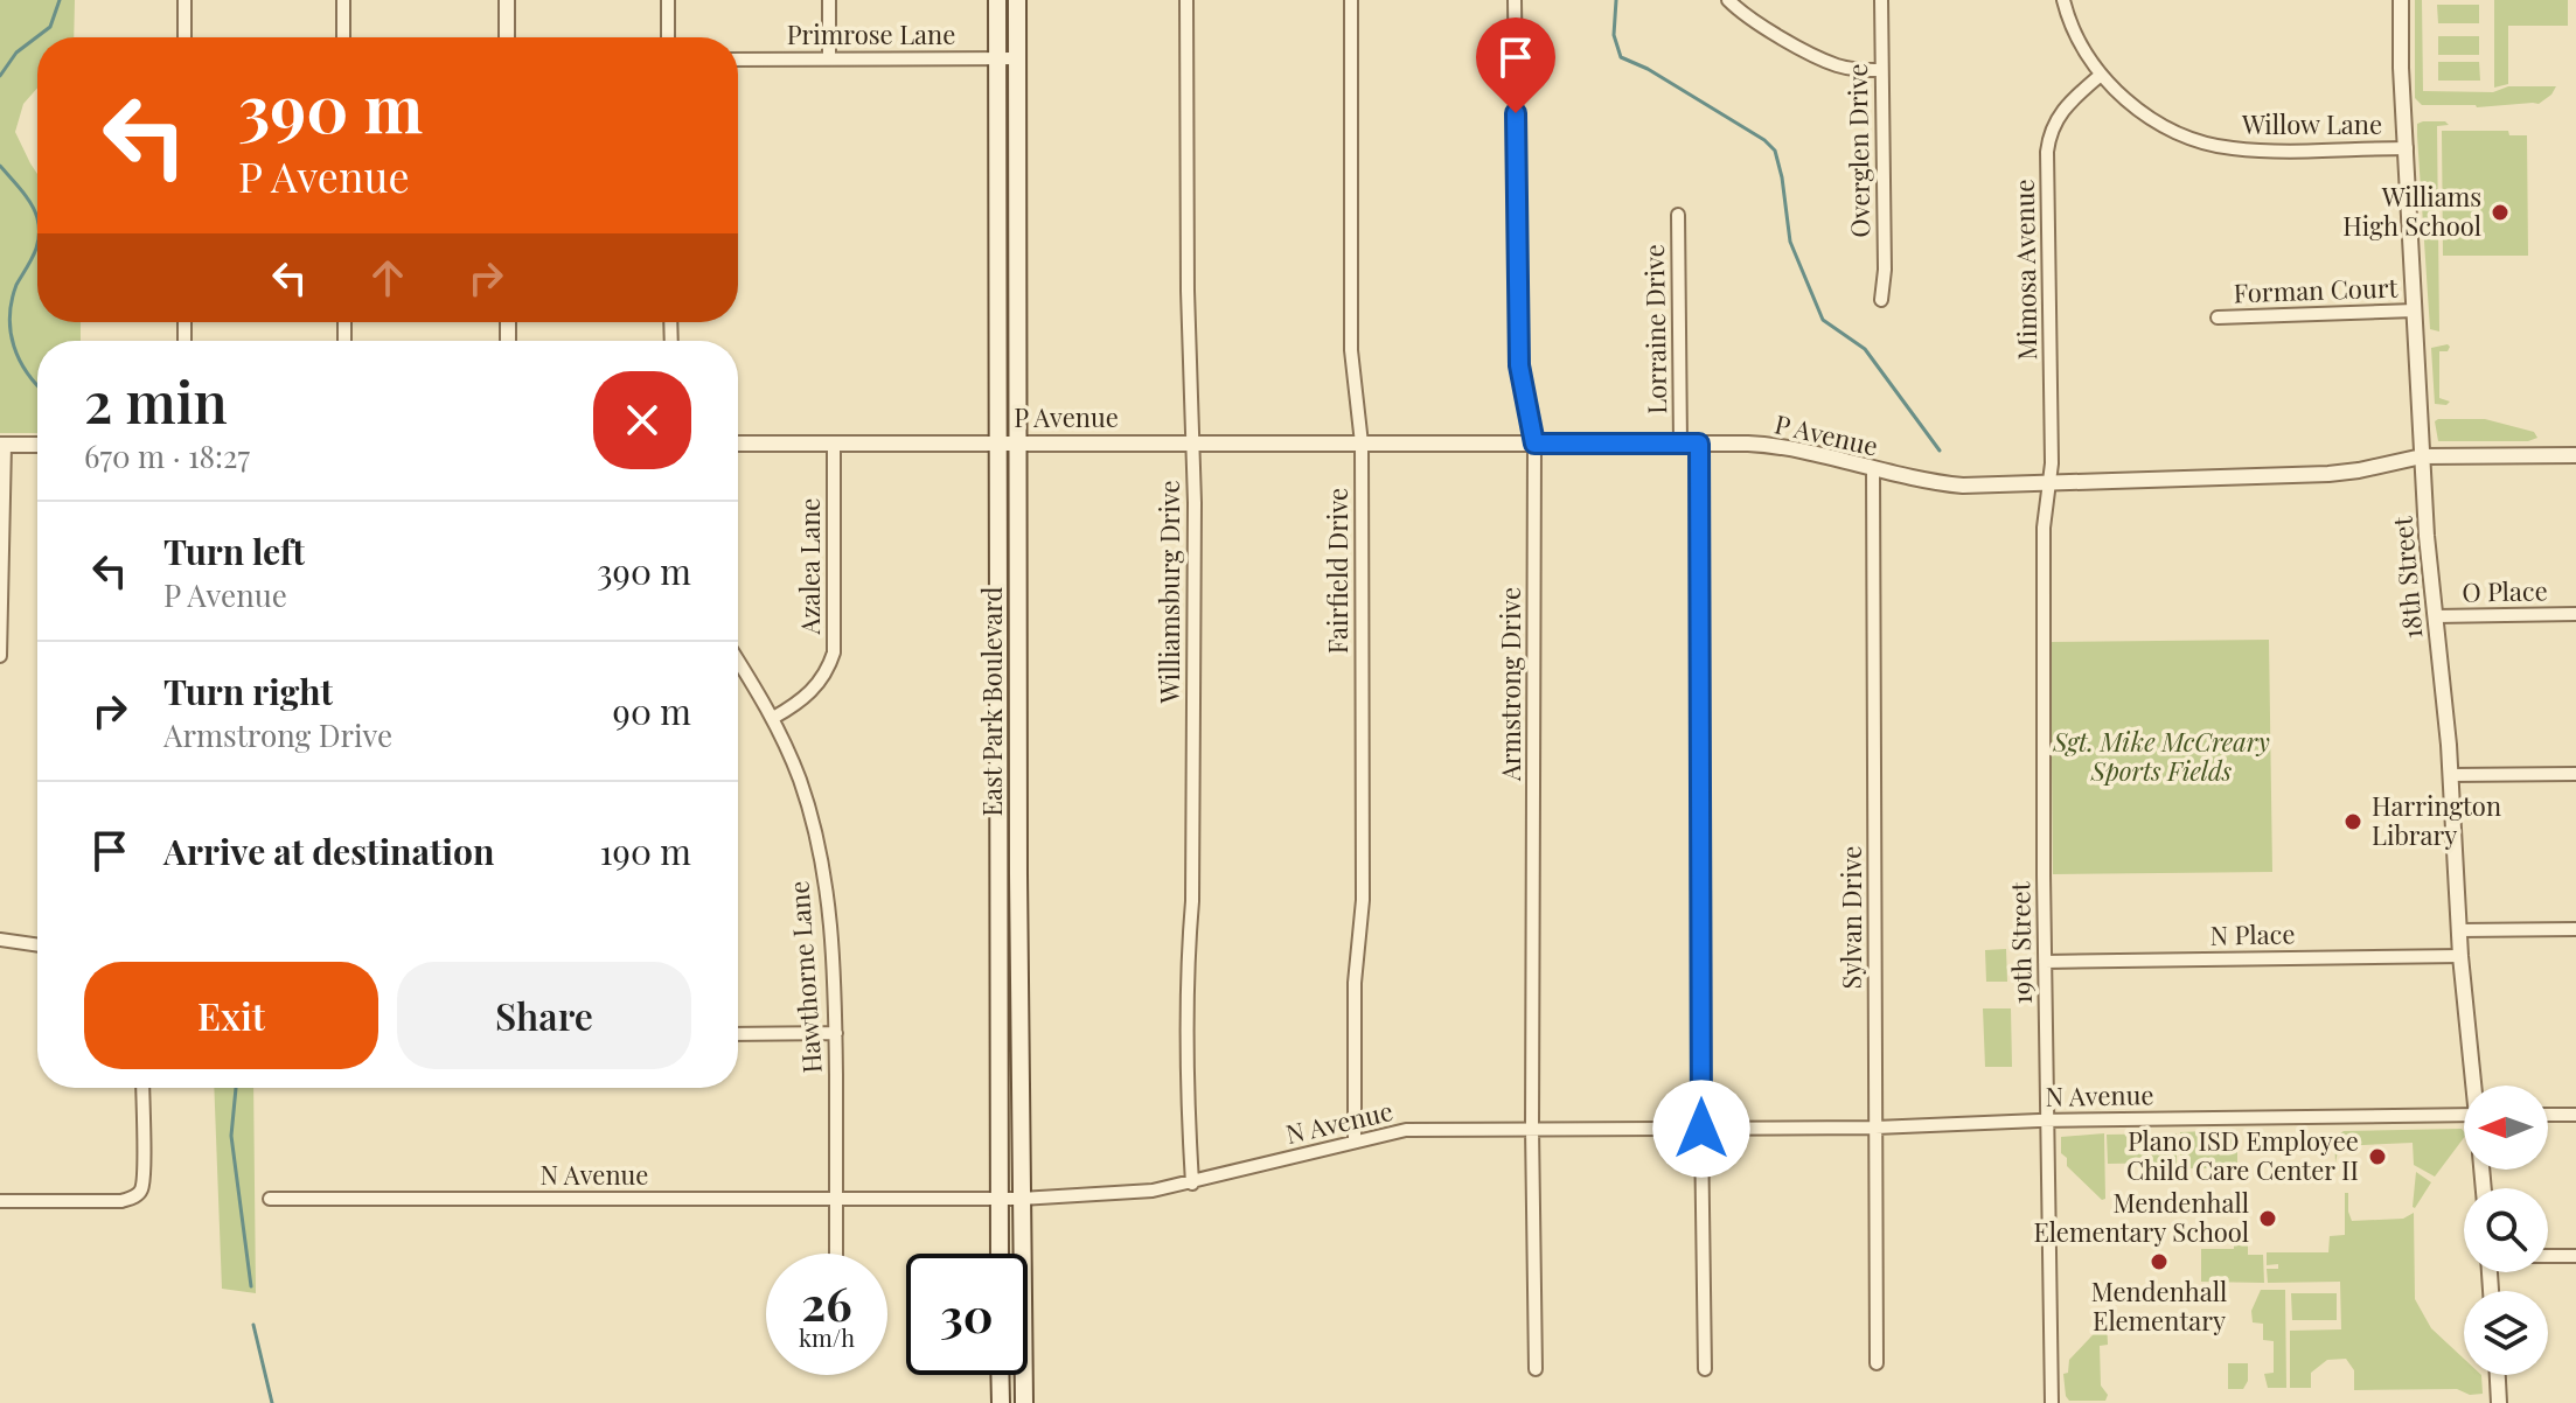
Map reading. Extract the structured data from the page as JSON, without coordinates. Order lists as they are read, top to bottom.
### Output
{
  "streets": {
    "main road": ["East Park Boulevard"],
    "street": [
      "Primrose Lane",
      "Willow Lane",
      "Overglen Drive",
      "Mimosa Avenue",
      "Forman Court",
      "Lorraine Drive",
      "P Avenue",
      "Azalea Lane",
      "Fairfield Drive",
      "18th Street",
      "Williamsburg Drive",
      "O Place",
      "Armstrong Drive",
      "Sylvan Drive",
      "N Place",
      "19th Street",
      "Hawthorne Lane",
      "N Avenue"
    ]
  },
  "crossings": [
    ["Primrose Lane", "East Park Boulevard"],
    ["Willow Lane", "Mimosa Avenue"],
    ["Willow Lane", "18th Street"],
    ["Mimosa Avenue", "P Avenue"],
    ["Mimosa Avenue", "19th Street"],
    ["Forman Court", "18th Street"],
    ["Lorraine Drive", "P Avenue"],
    ["P Avenue", "Azalea Lane"],
    ["P Avenue", "Fairfield Drive"],
    ["P Avenue", "18th Street"],
    ["P Avenue", "Williamsburg Drive"],
    ["P Avenue", "Armstrong Drive"],
    ["P Avenue", "East Park Boulevard"],
    ["P Avenue", "Sylvan Drive"],
    ["P Avenue", "19th Street"],
    ["Azalea Lane", "Hawthorne Lane"],
    ["Fairfield Drive", "N Avenue"],
    ["18th Street", "O Place"],
    ["18th Street", "N Place"],
    ["Williamsburg Drive", "N Avenue"],
    ["Armstrong Drive", "N Avenue"],
    ["East Park Boulevard", "N Avenue"],
    ["Sylvan Drive", "N Avenue"],
    ["N Place", "19th Street"],
    ["19th Street", "N Avenue"],
    ["Hawthorne Lane", "N Avenue"]
  ],
  "parks": ["Sgt. Mike McCreary Sports Fields"],
  "places": [
    "Williams High School",
    "Harrington Library",
    "Plano ISD Employee Child Care Center II",
    "Mendenhall Elementary School",
    "Mendenhall Elementary"
  ],
  "north": "left",
  "page": {
    "turn": ["390 m", "P Avenue"],
    "heading": ["2 min", "670 m · 18:27"],
    "list": [
      {
        "name": "Turn left",
        "note": "P Avenue",
        "value": "390 m"
      },
      {
        "name": "Turn right",
        "note": "Armstrong Drive",
        "value": "90 m"
      },
      {
        "name": "Arrive at destination",
        "value": "190 m"
      }
    ],
    "buttons": ["Exit", "Share"],
    "speed": "26 km/h",
    "limit": "30"
  }
}
